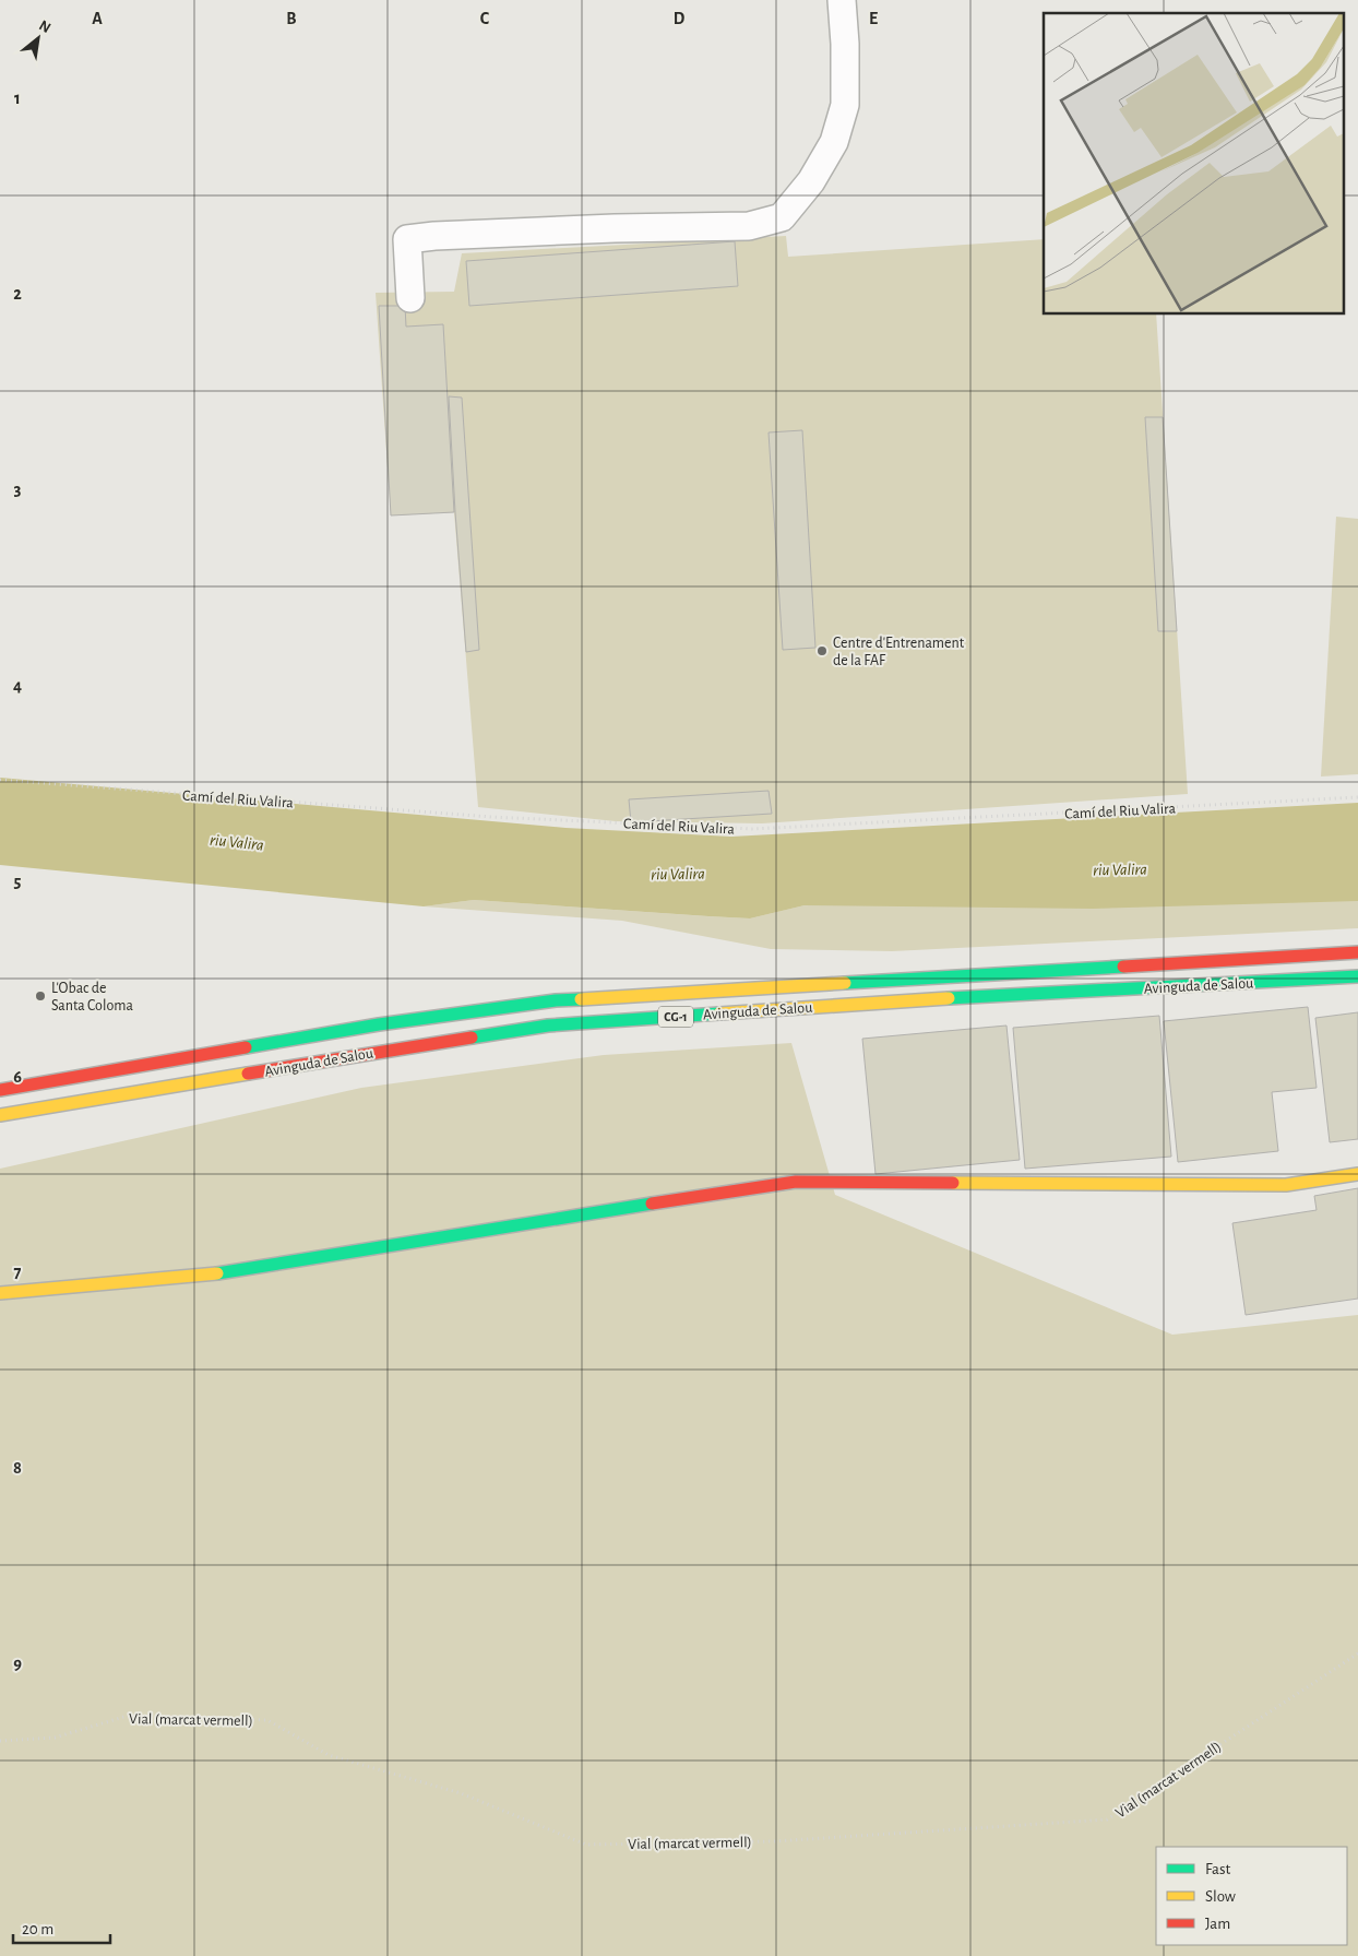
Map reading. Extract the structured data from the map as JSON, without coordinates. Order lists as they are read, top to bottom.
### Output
{
  "streets": {
    "main road": ["Avinguda de Salou", "CG-1"],
    "path": ["Camí del Riu Valira", "Vial (marcat vermell)"]
  },
  "water": ["riu Valira"],
  "places": ["Centre d'Entrenament de la FAF", "L'Obac de Santa Coloma"],
  "legend": ["Fast", "Slow", "Jam"],
  "scale_bar": "20 m",
  "north": "top right",
  "grid": {
    "columns": [
      "A",
      "B",
      "C",
      "D",
      "E"
    ],
    "rows": [
      "1",
      "2",
      "3",
      "4",
      "5",
      "6",
      "7",
      "8",
      "9"
    ]
  }
}
